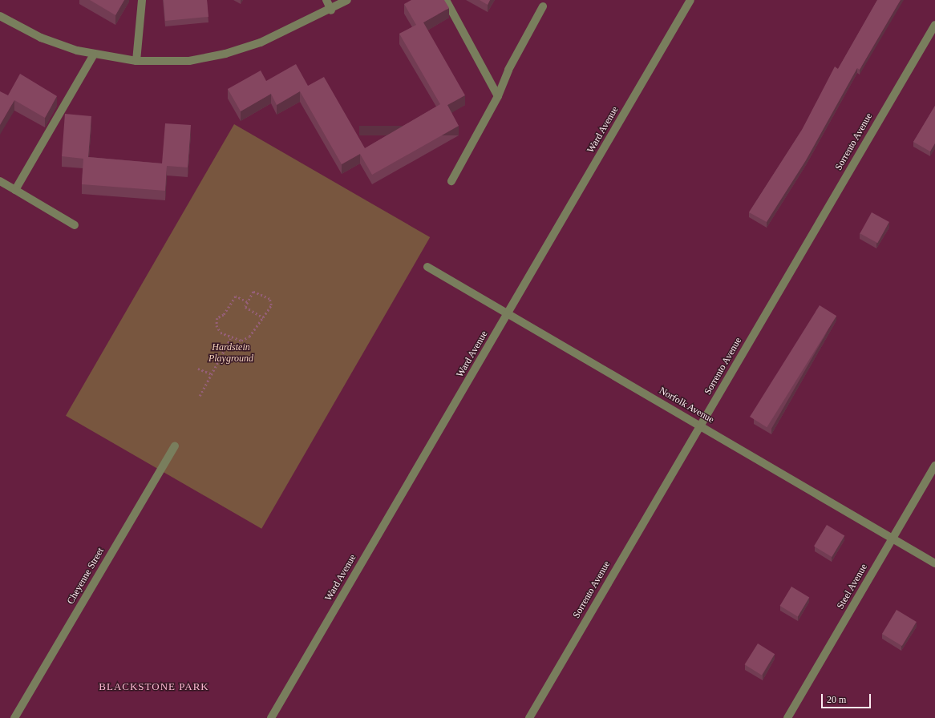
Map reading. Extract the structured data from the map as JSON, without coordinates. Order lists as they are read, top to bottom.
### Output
{
  "streets": {
    "street": [
      "Ward Avenue",
      "Sorrento Avenue",
      "Norfolk Avenue",
      "Cheyenne Street",
      "Steel Avenue"
    ]
  },
  "crossings": [
    ["Ward Avenue", "Norfolk Avenue"],
    ["Sorrento Avenue", "Norfolk Avenue"],
    ["Norfolk Avenue", "Steel Avenue"]
  ],
  "districts": ["BLACKSTONE PARK"],
  "parks": ["Hardstein Playground"],
  "scale_bar": "20 m"
}
